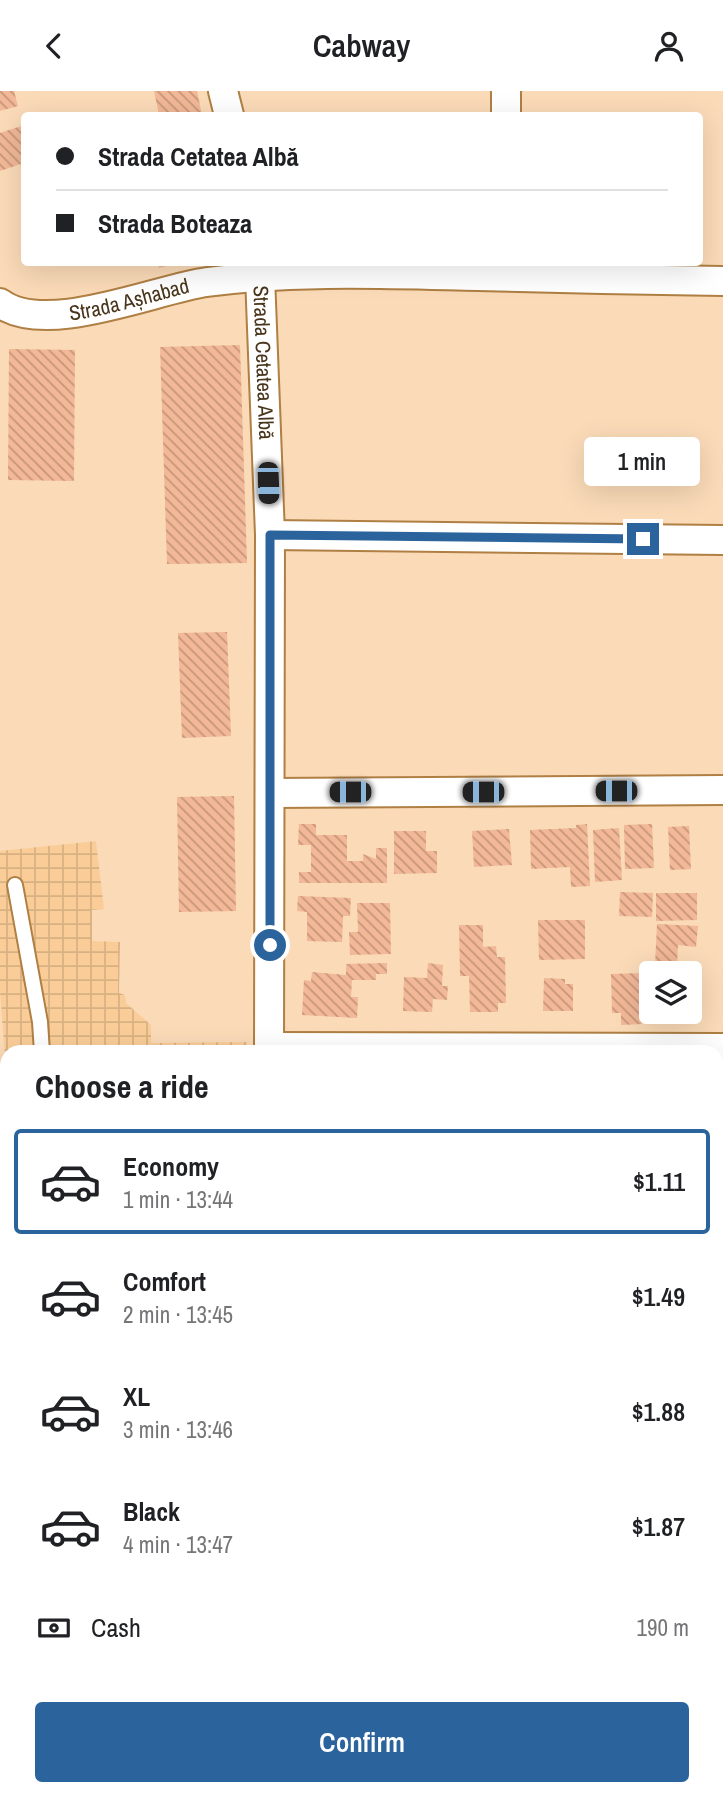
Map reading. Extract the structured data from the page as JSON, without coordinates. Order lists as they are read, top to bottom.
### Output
{
  "streets": {
    "street": ["Strada Așhabad", "Strada Cetatea Albă"]
  },
  "crossings": [
    ["Strada Așhabad", "Strada Cetatea Albă"]
  ],
  "page": {
    "header": "Cabway",
    "banner": ["Strada Cetatea Albă", "Strada Boteaza"],
    "bubble": "1 min",
    "heading": "Choose a ride",
    "list": [
      {
        "name": "Economy",
        "note": "1 min · 13:44",
        "value": "$1.11"
      },
      {
        "name": "Comfort",
        "note": "2 min · 13:45",
        "value": "$1.49"
      },
      {
        "name": "XL",
        "note": "3 min · 13:46",
        "value": "$1.88"
      },
      {
        "name": "Black",
        "note": "4 min · 13:47",
        "value": "$1.87"
      }
    ],
    "pay": ["Cash", "190 m"],
    "buttons": "Confirm"
  }
}
